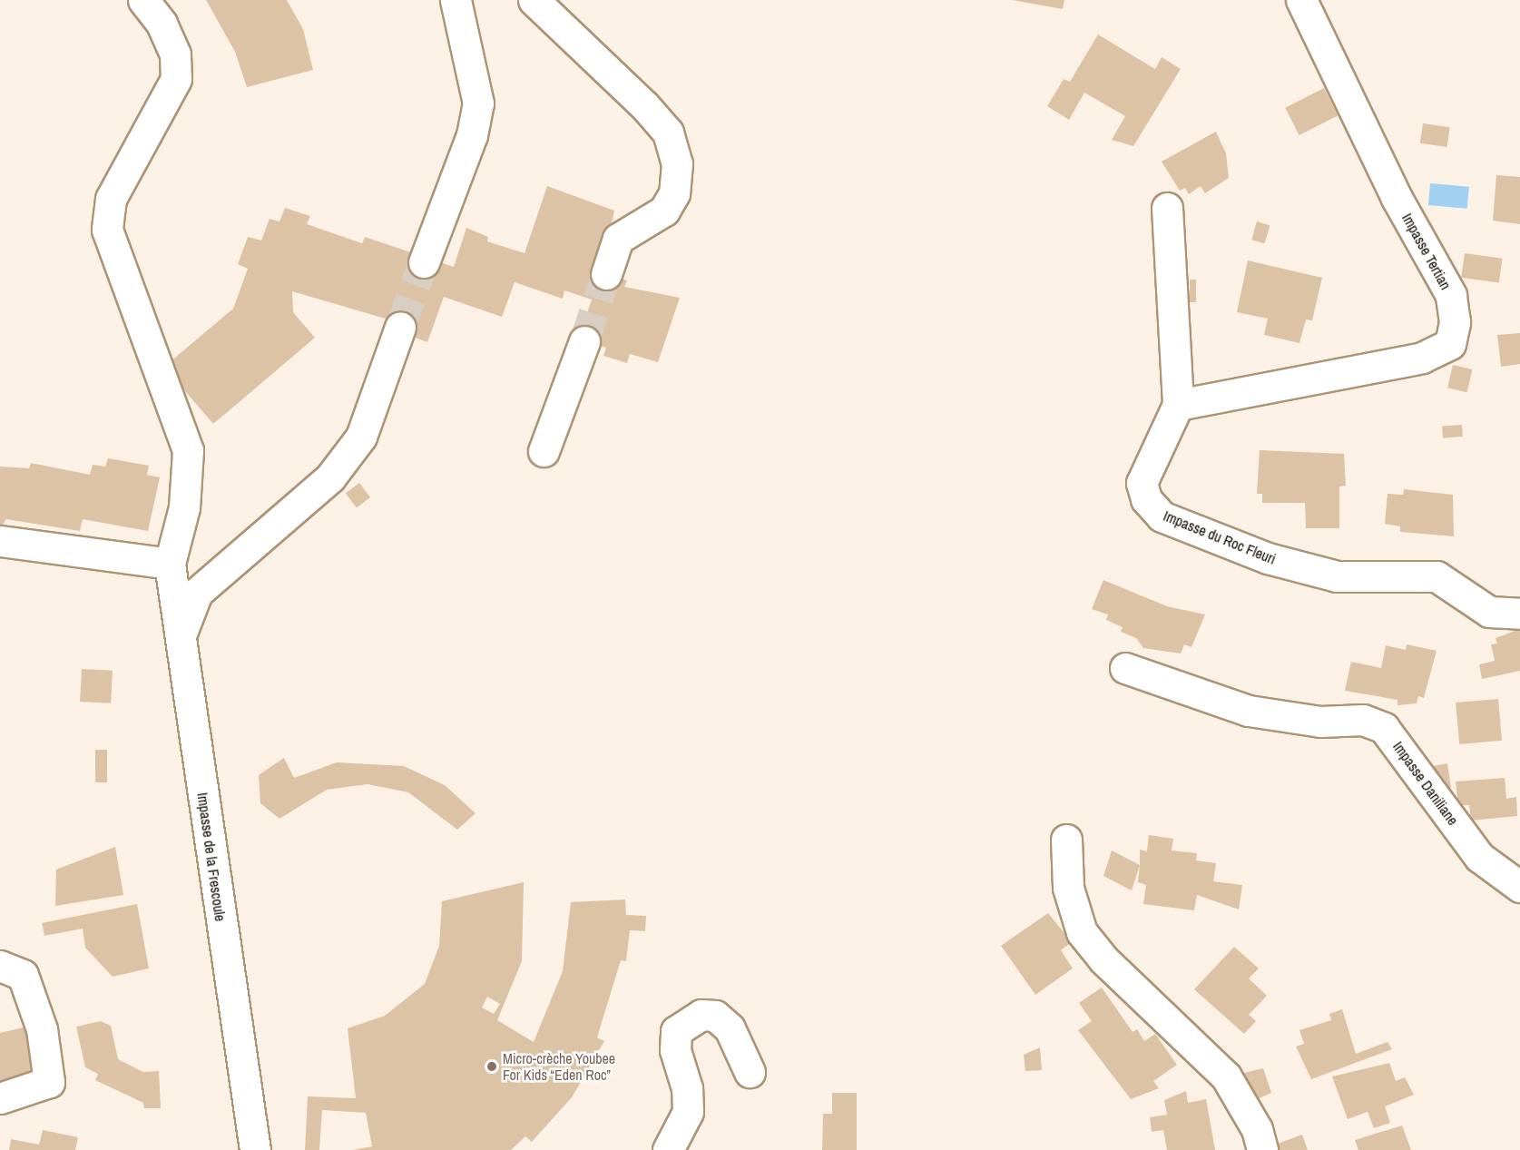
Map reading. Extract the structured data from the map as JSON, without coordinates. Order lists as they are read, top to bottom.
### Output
{
  "streets": {
    "street": [
      "Impasse Tertian",
      "Impasse du Roc Fleuri",
      "Impasse Daniliane",
      "Impasse de la Frescoule"
    ]
  },
  "crossings": [
    ["Impasse Tertian", "Impasse du Roc Fleuri"]
  ],
  "places": ["Micro-crèche Youbee For Kids “Eden Roc”"]
}
